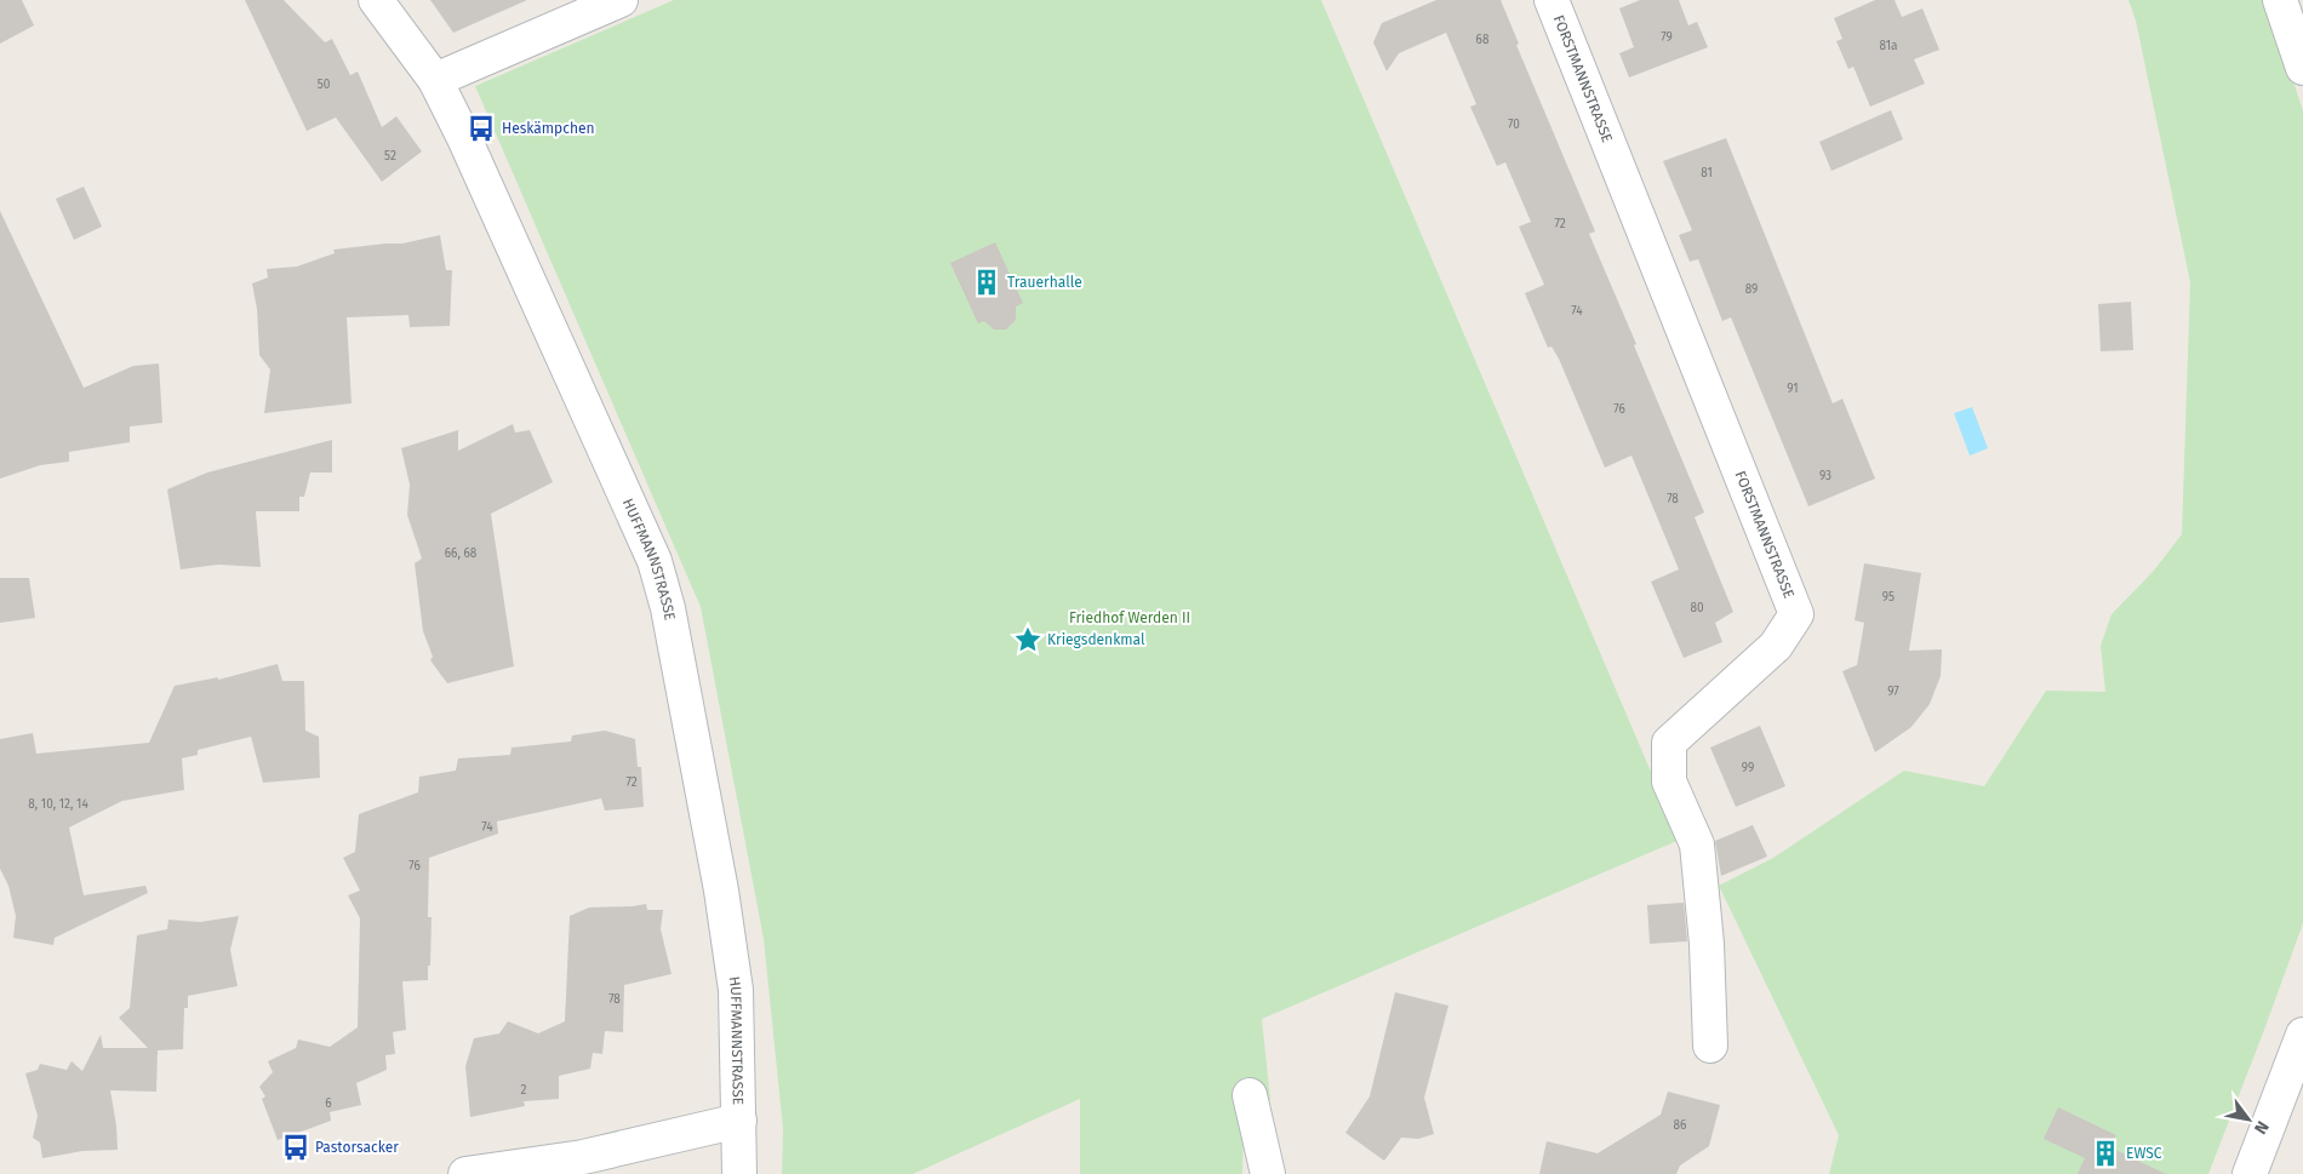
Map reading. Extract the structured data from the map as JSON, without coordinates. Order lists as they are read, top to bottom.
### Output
{
  "streets": {
    "street": ["FORSTMANNSTRASSE", "HUFFMANNSTRASSE"]
  },
  "parks": ["Friedhof Werden II"],
  "places": {
    "bus stop": ["Heskämpchen", "Pastorsacker"],
    "building": ["Trauerhalle", "EWSC"],
    "place": ["Kriegsdenkmal"]
  },
  "house_numbers": [
    "79",
    "68",
    "81a",
    "50",
    "70",
    "52",
    "81",
    "72",
    "89",
    "74",
    "91",
    "76",
    "93",
    "78",
    "66, 68",
    "95",
    "80",
    "97",
    "99",
    "72",
    "8, 10, 12, 14",
    "74",
    "76",
    "78",
    "2",
    "6",
    "86"
  ],
  "north": "bottom right"
}
